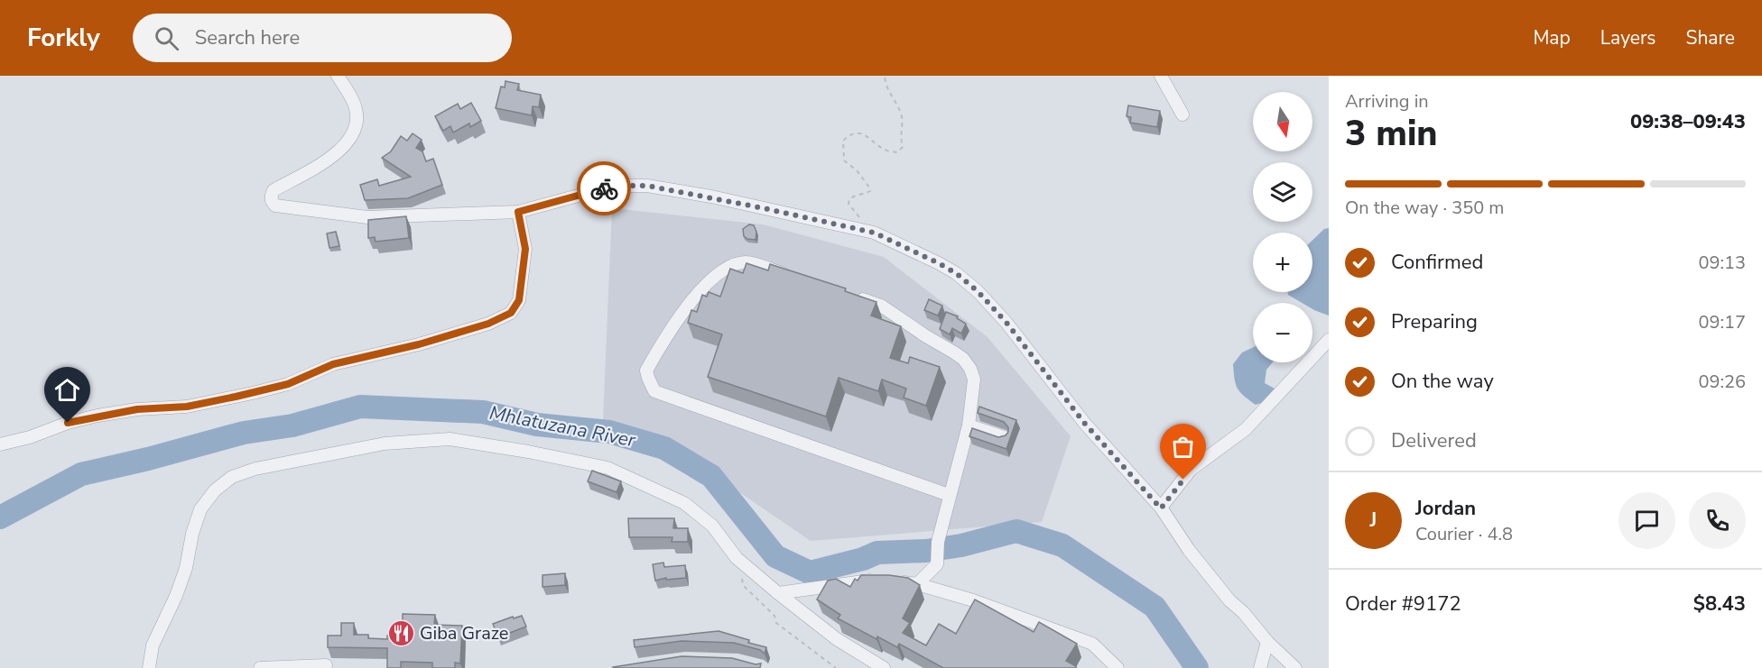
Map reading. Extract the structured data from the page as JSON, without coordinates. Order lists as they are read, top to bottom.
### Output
{
  "water": ["Mhlatuzana River"],
  "places": {
    "restaurant": ["Giba Graze"]
  },
  "north": "bottom",
  "page": {
    "header": "Forkly",
    "search": "Search here",
    "nav": ["Map", "Layers", "Share"],
    "heading": ["3 min", "Arriving in", "09:38–09:43"],
    "panel": [
      "Jordan",
      "Courier · 4.8",
      "Order #9172",
      "$8.43"
    ],
    "map_buttons": ["+", "−"],
    "bar": "On the way · 350 m",
    "list": [
      ["Confirmed", "09:13"],
      ["Preparing", "09:17"],
      ["On the way", "09:26"],
      "Delivered"
    ],
    "round": "J"
  }
}
